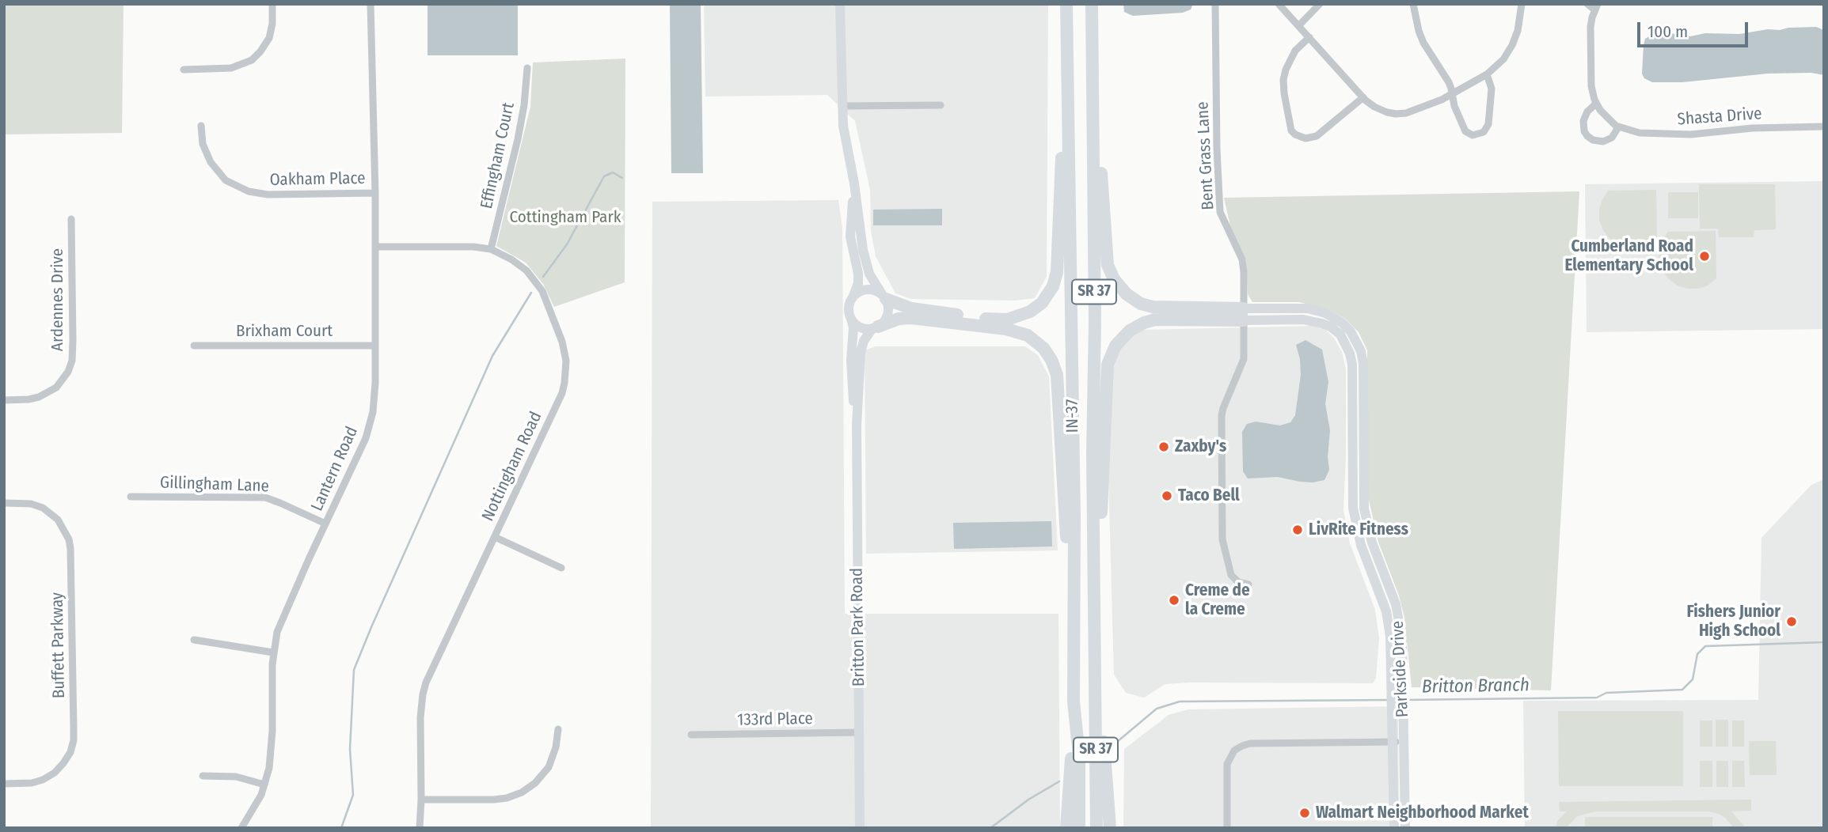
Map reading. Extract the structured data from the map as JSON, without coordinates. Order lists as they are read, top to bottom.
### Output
{
  "streets": {
    "highway": ["SR 37", "IN-37"],
    "street": [
      "Shasta Drive",
      "Effingham Court",
      "Bent Grass Lane",
      "Oakham Place",
      "Ardennes Drive",
      "Brixham Court",
      "Nottingham Road",
      "Lantern Road",
      "Gillingham Lane",
      "Britton Park Road",
      "Buffett Parkway",
      "Parkside Drive",
      "133rd Place"
    ]
  },
  "crossings": [
    ["Effingham Court", "Nottingham Road"],
    ["Bent Grass Lane", "Parkside Drive"],
    ["Oakham Place", "Lantern Road"],
    ["Brixham Court", "Lantern Road"],
    ["Nottingham Road", "Lantern Road"],
    ["Lantern Road", "Gillingham Lane"],
    ["Britton Park Road", "133rd Place"]
  ],
  "water": ["Britton Branch"],
  "parks": ["Cottingham Park"],
  "places": [
    "Cumberland Road Elementary School",
    "Zaxby's",
    "Taco Bell",
    "LivRite Fitness",
    "Creme de la Creme",
    "Fishers Junior High School",
    "Walmart Neighborhood Market"
  ],
  "scale_bar": "100 m"
}
